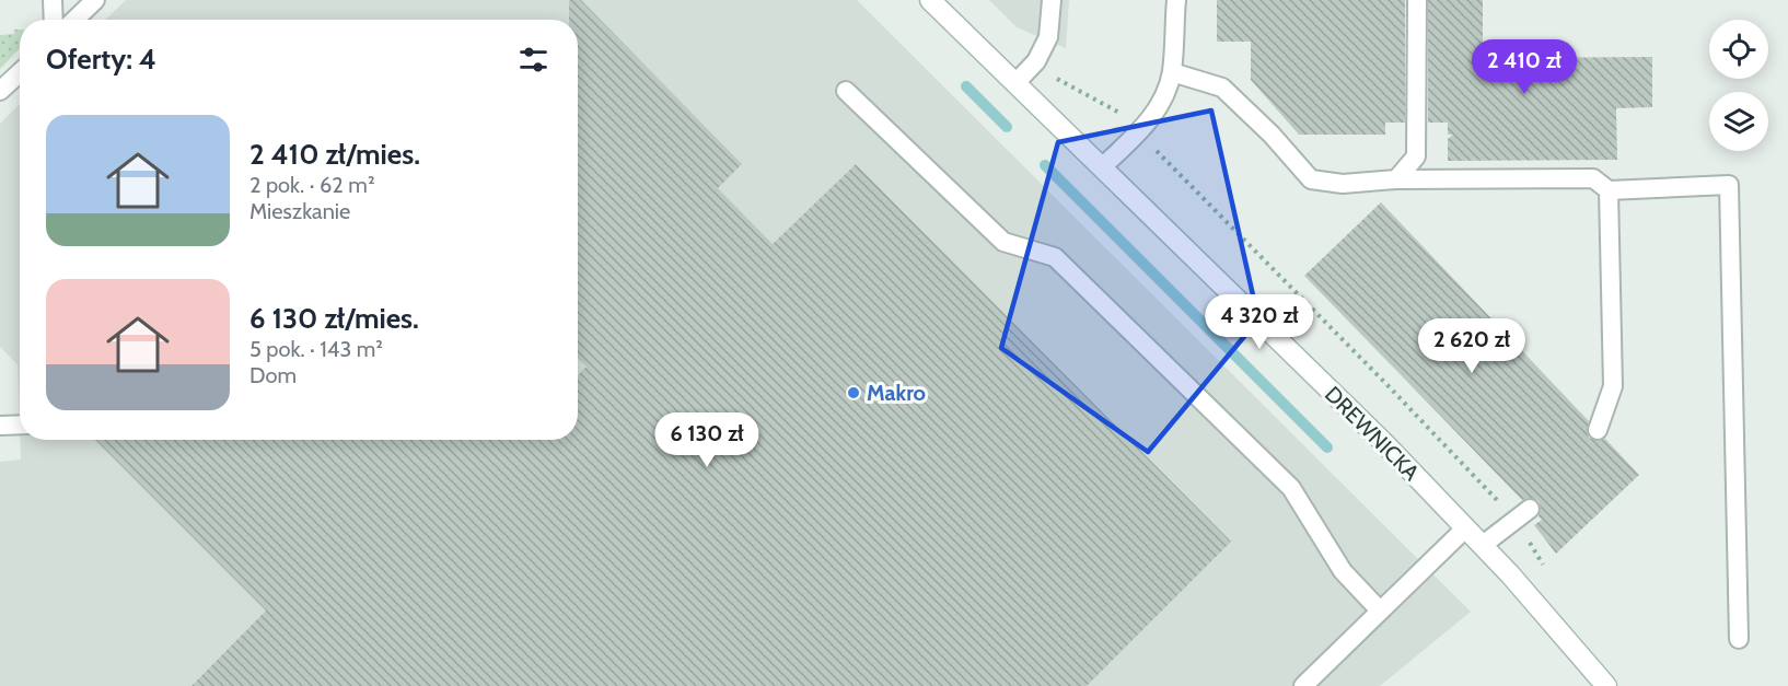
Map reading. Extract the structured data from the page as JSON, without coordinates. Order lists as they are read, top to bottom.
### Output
{
  "streets": {
    "street": ["DREWNICKA"]
  },
  "places": ["Makro"],
  "page": {
    "heading": "Oferty: 4",
    "price": [
      "2 410 zł",
      "4 320 zł",
      "2 620 zł",
      "6 130 zł"
    ],
    "list": [
      {
        "name": "2 410 zł/mies.",
        "note": "2 pok. · 62 m² · Mieszkanie"
      },
      {
        "name": "6 130 zł/mies.",
        "note": "5 pok. · 143 m² · Dom"
      }
    ]
  }
}
